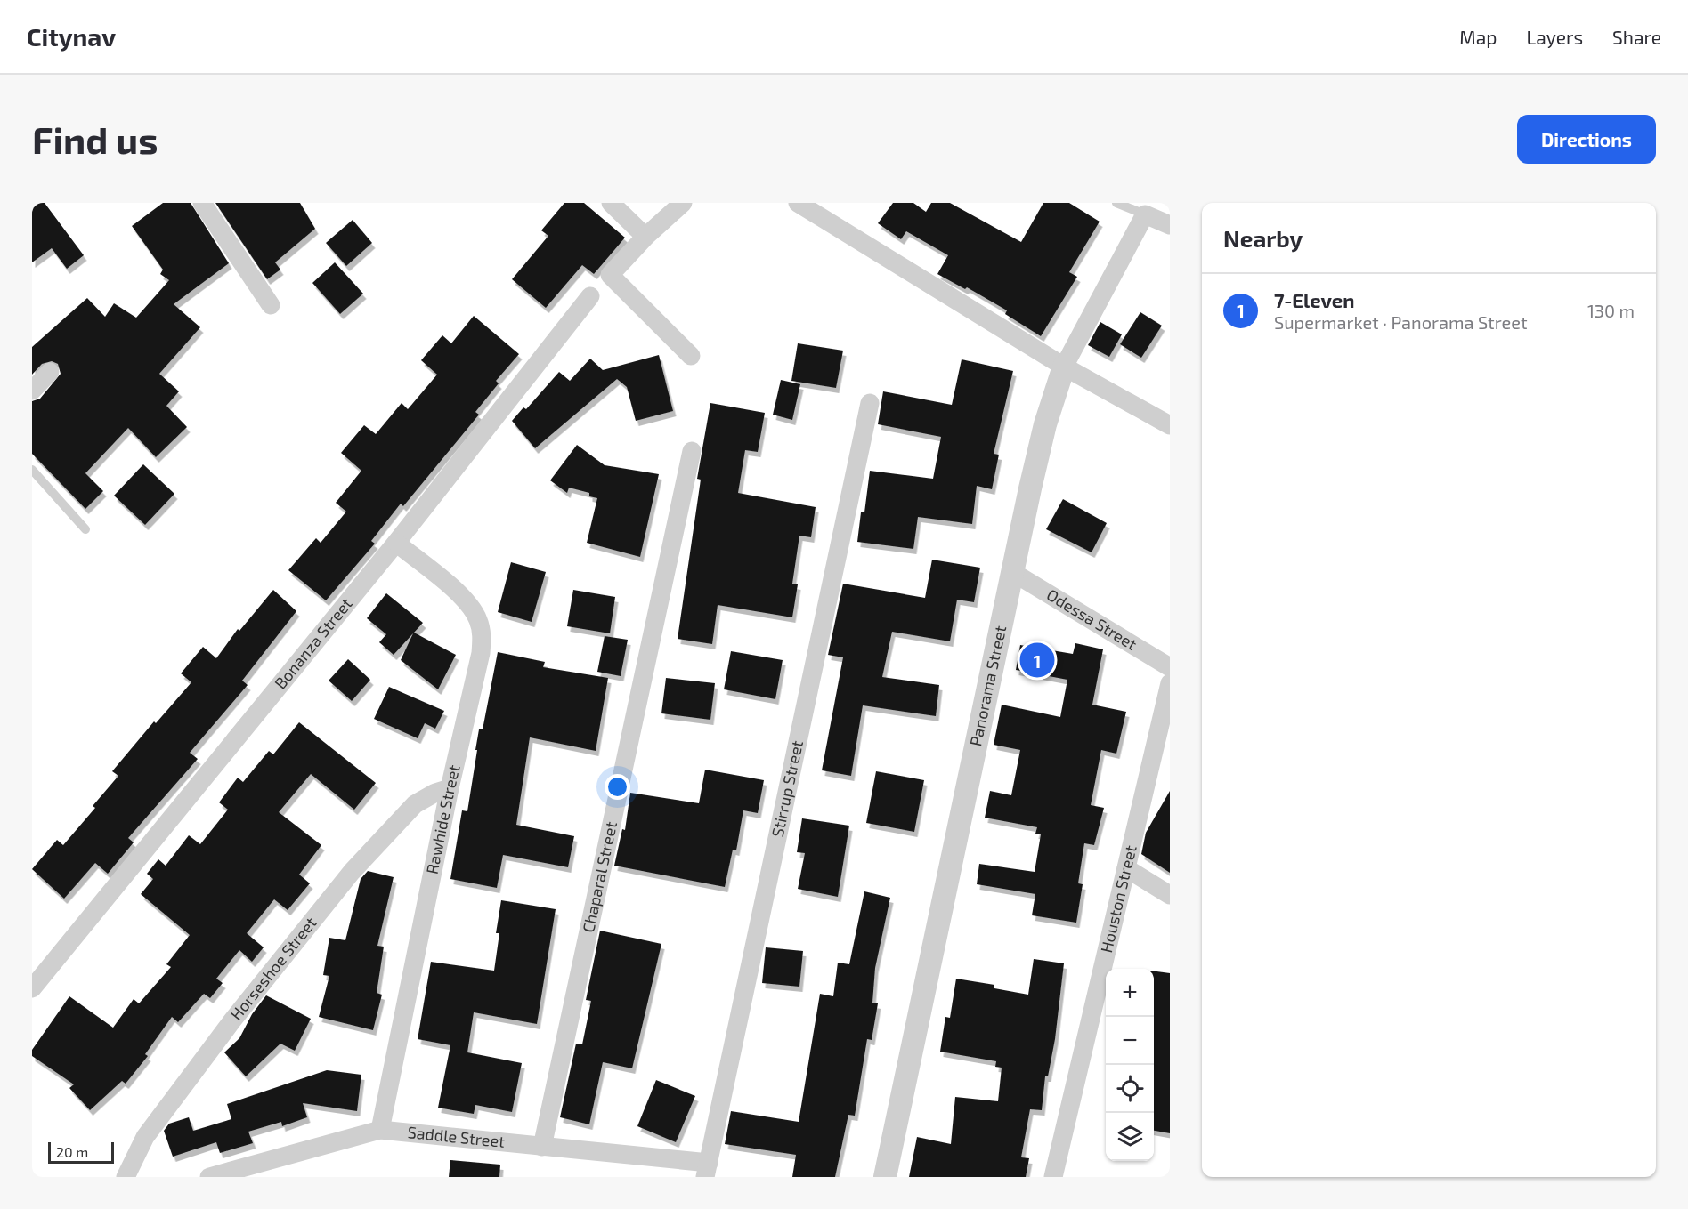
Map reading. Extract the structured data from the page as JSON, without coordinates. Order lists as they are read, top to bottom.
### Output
{
  "streets": {
    "street": [
      "Odessa Street",
      "Bonanza Street",
      "Panorama Street",
      "Stirrup Street",
      "Rawhide Street",
      "Chaparal Street",
      "Houston Street",
      "Horseshoe Street",
      "Saddle Street"
    ]
  },
  "crossings": [
    ["Odessa Street", "Panorama Street"],
    ["Bonanza Street", "Rawhide Street"],
    ["Stirrup Street", "Saddle Street"],
    ["Rawhide Street", "Horseshoe Street"],
    ["Rawhide Street", "Saddle Street"],
    ["Chaparal Street", "Saddle Street"]
  ],
  "scale_bar": "20 m",
  "page": {
    "header": "Citynav",
    "nav": ["Map", "Layers", "Share"],
    "buttons": "Directions",
    "title": "Find us",
    "heading": "Nearby",
    "list": [
      {
        "mark": "1",
        "name": "7-Eleven",
        "note": "Supermarket · Panorama Street",
        "value": "130 m"
      }
    ],
    "pins": "1",
    "map_buttons": ["+", "−"],
    "scale": "20 m"
  }
}
